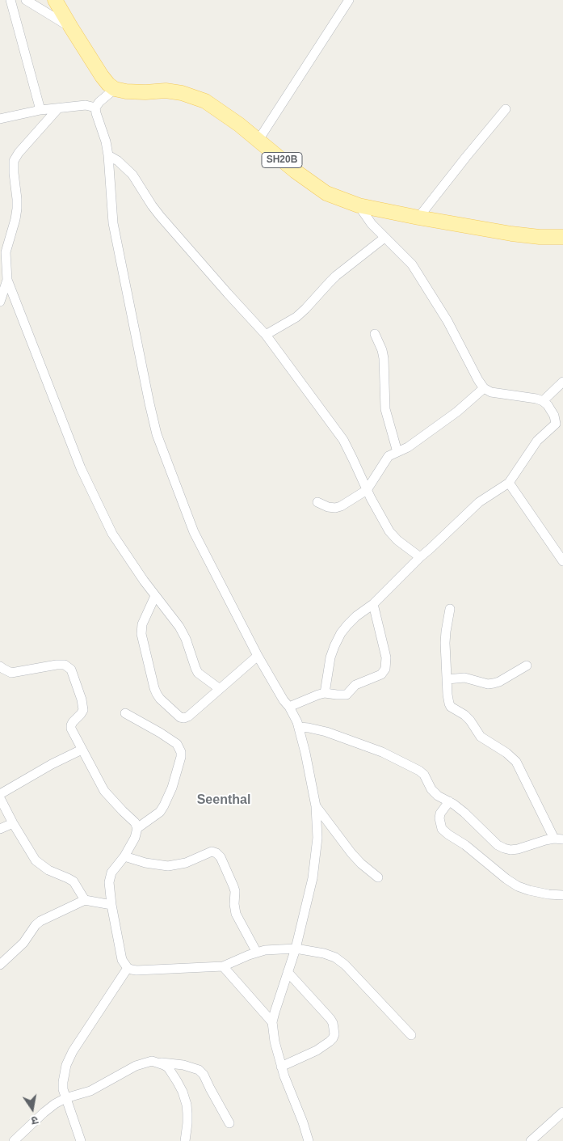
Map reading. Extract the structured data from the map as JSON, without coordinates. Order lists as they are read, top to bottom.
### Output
{
  "streets": {
    "main road": ["SH20B"]
  },
  "districts": ["Seenthal"],
  "north": "bottom"
}
